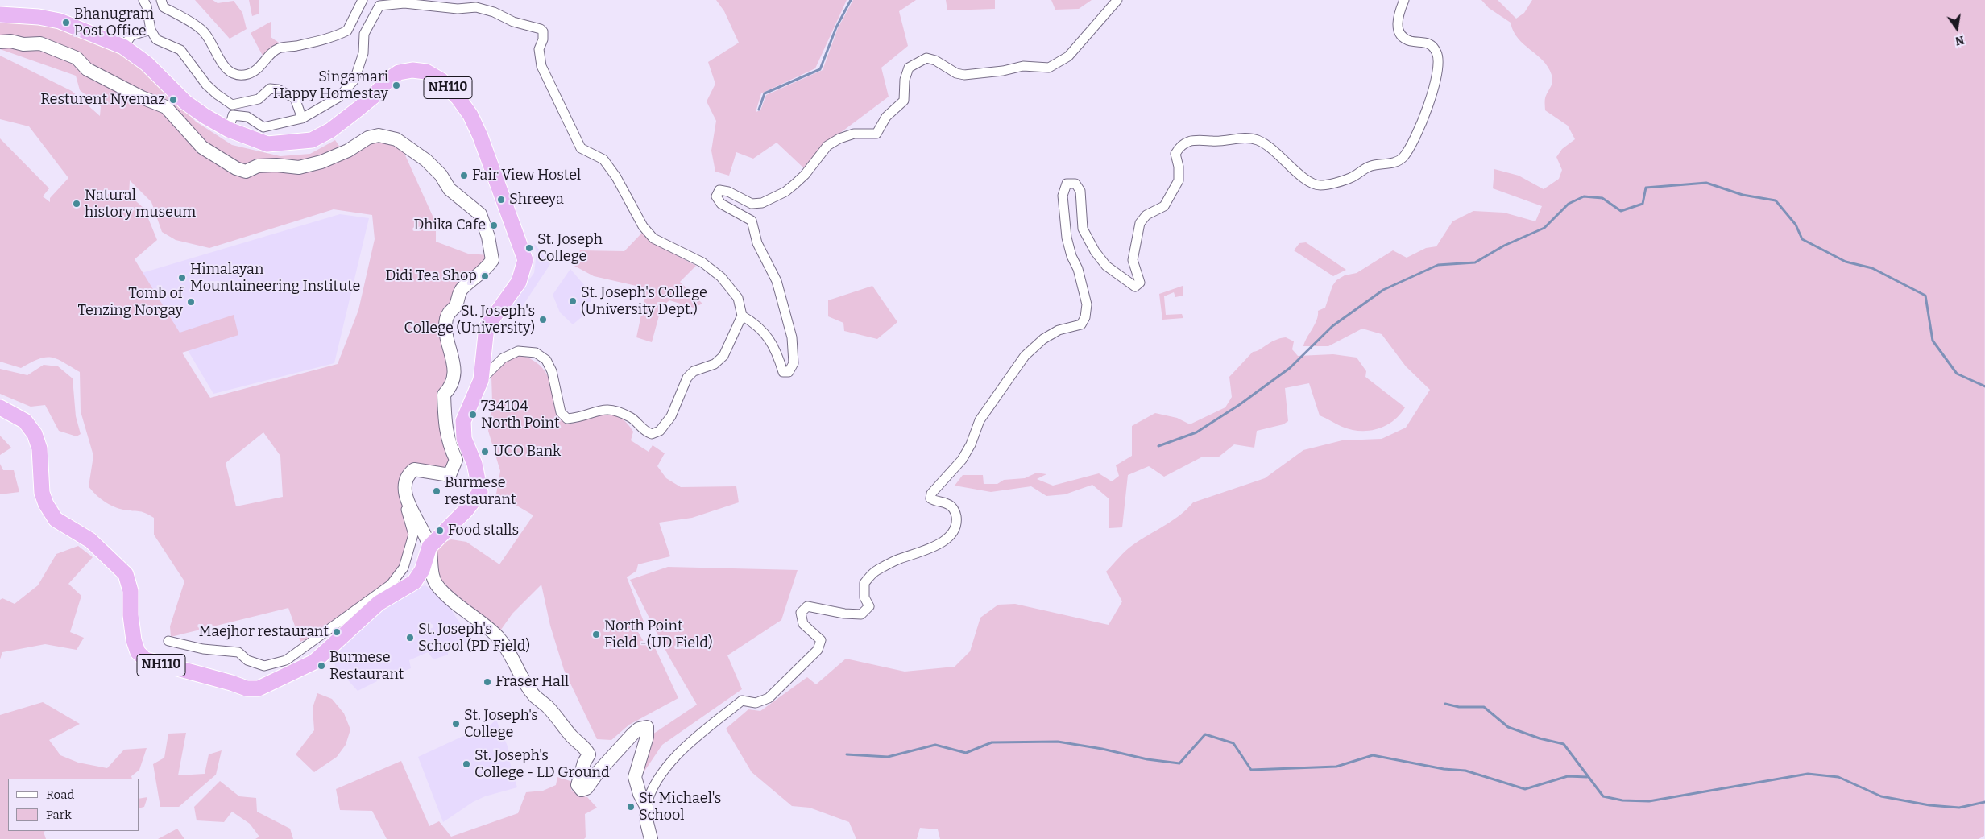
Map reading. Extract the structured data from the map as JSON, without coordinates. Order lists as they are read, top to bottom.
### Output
{
  "streets": {
    "highway": ["NH110"]
  },
  "places": [
    "Bhanugram Post Office",
    "Singamari Happy Homestay",
    "Resturent Nyemaz",
    "Fair View Hostel",
    "Shreeya",
    "Natural history museum",
    "Dhika Cafe",
    "St. Joseph College",
    "Didi Tea Shop",
    "Himalayan Mountaineering Institute",
    "St. Joseph's College (University Dept.)",
    "Tomb of Tenzing Norgay",
    "St. Joseph's College (University)",
    "734104 North Point",
    "UCO Bank",
    "Burmese restaurant",
    "Food stalls",
    "Maejhor restaurant",
    "North Point Field -(UD Field)",
    "St. Joseph's School (PD Field)",
    "Burmese Restaurant",
    "Fraser Hall",
    "St. Joseph's College",
    "St. Joseph's College - LD Ground",
    "St. Michael's School"
  ],
  "legend": ["Road", "Park"],
  "north": "bottom"
}
